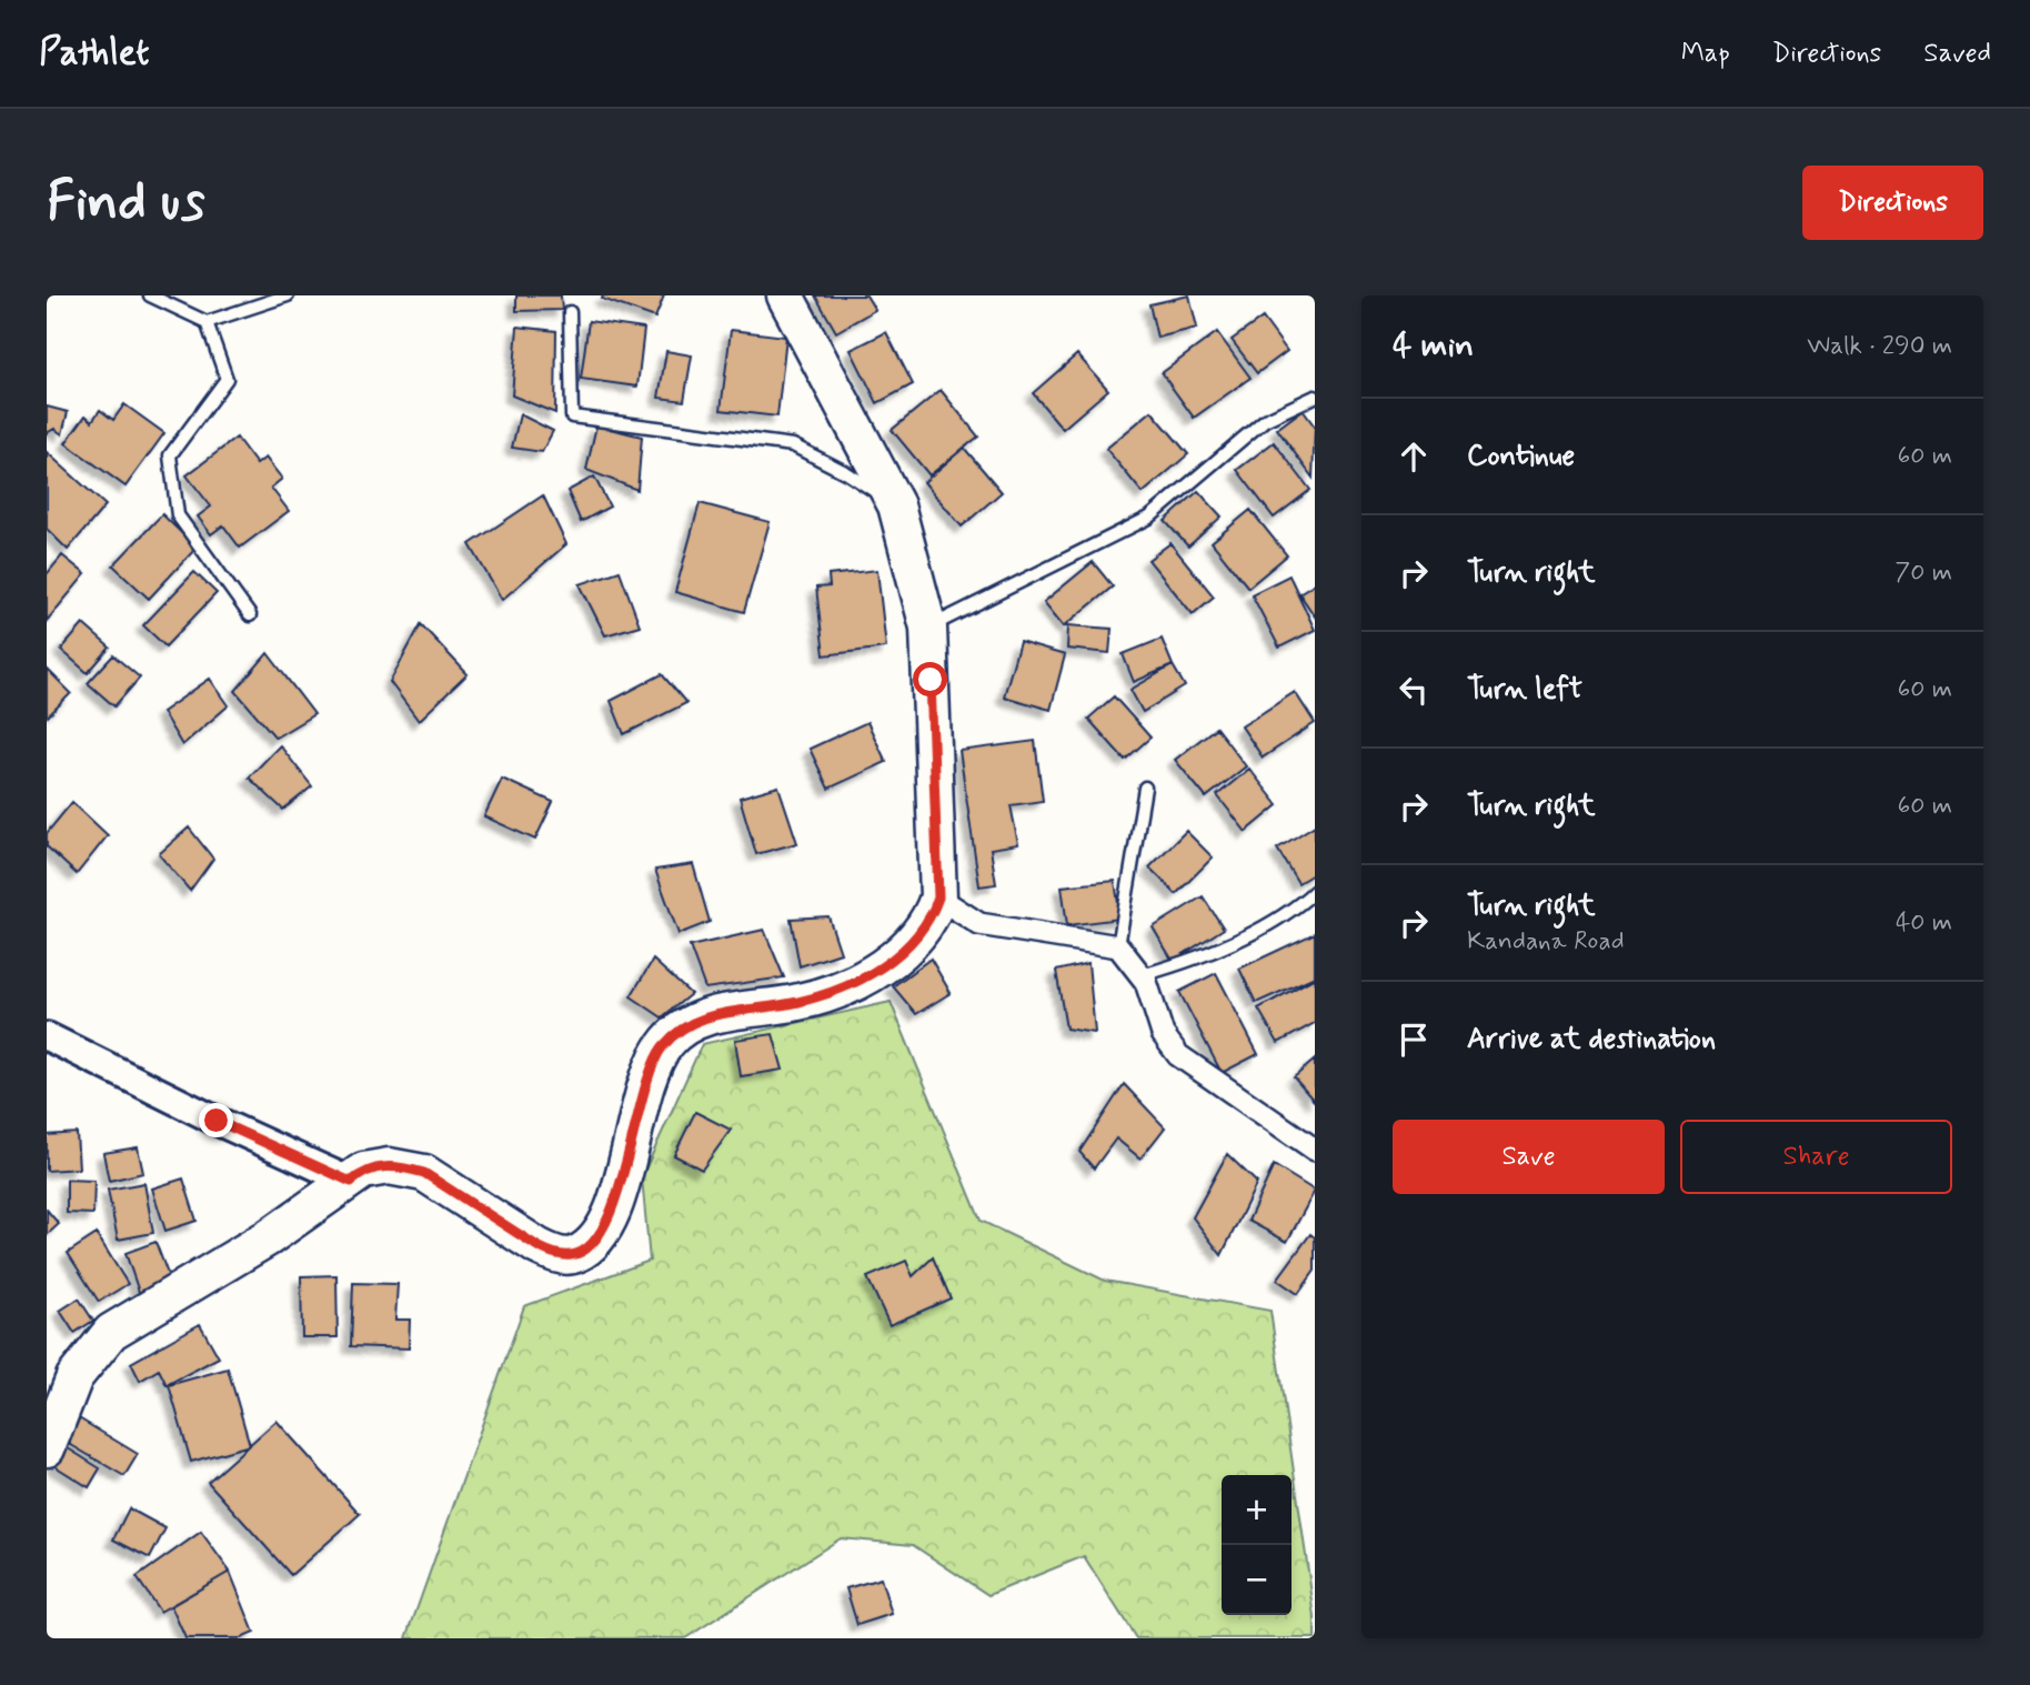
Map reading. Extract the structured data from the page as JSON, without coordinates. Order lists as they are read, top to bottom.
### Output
{
  "page": {
    "header": "Pathlet",
    "nav": ["Map", "Directions", "Saved"],
    "buttons": [
      "Directions",
      ["Save", "Share"]
    ],
    "title": "Find us",
    "heading": ["4 min", "Walk · 290 m"],
    "list": [
      ["Continue", "60 m"],
      ["Turn right", "70 m"],
      ["Turn left", "60 m"],
      ["Turn right", "60 m"],
      ["Turn right", "Kandana Road", "40 m"],
      "Arrive at destination"
    ],
    "map_buttons": ["+", "−"]
  }
}
